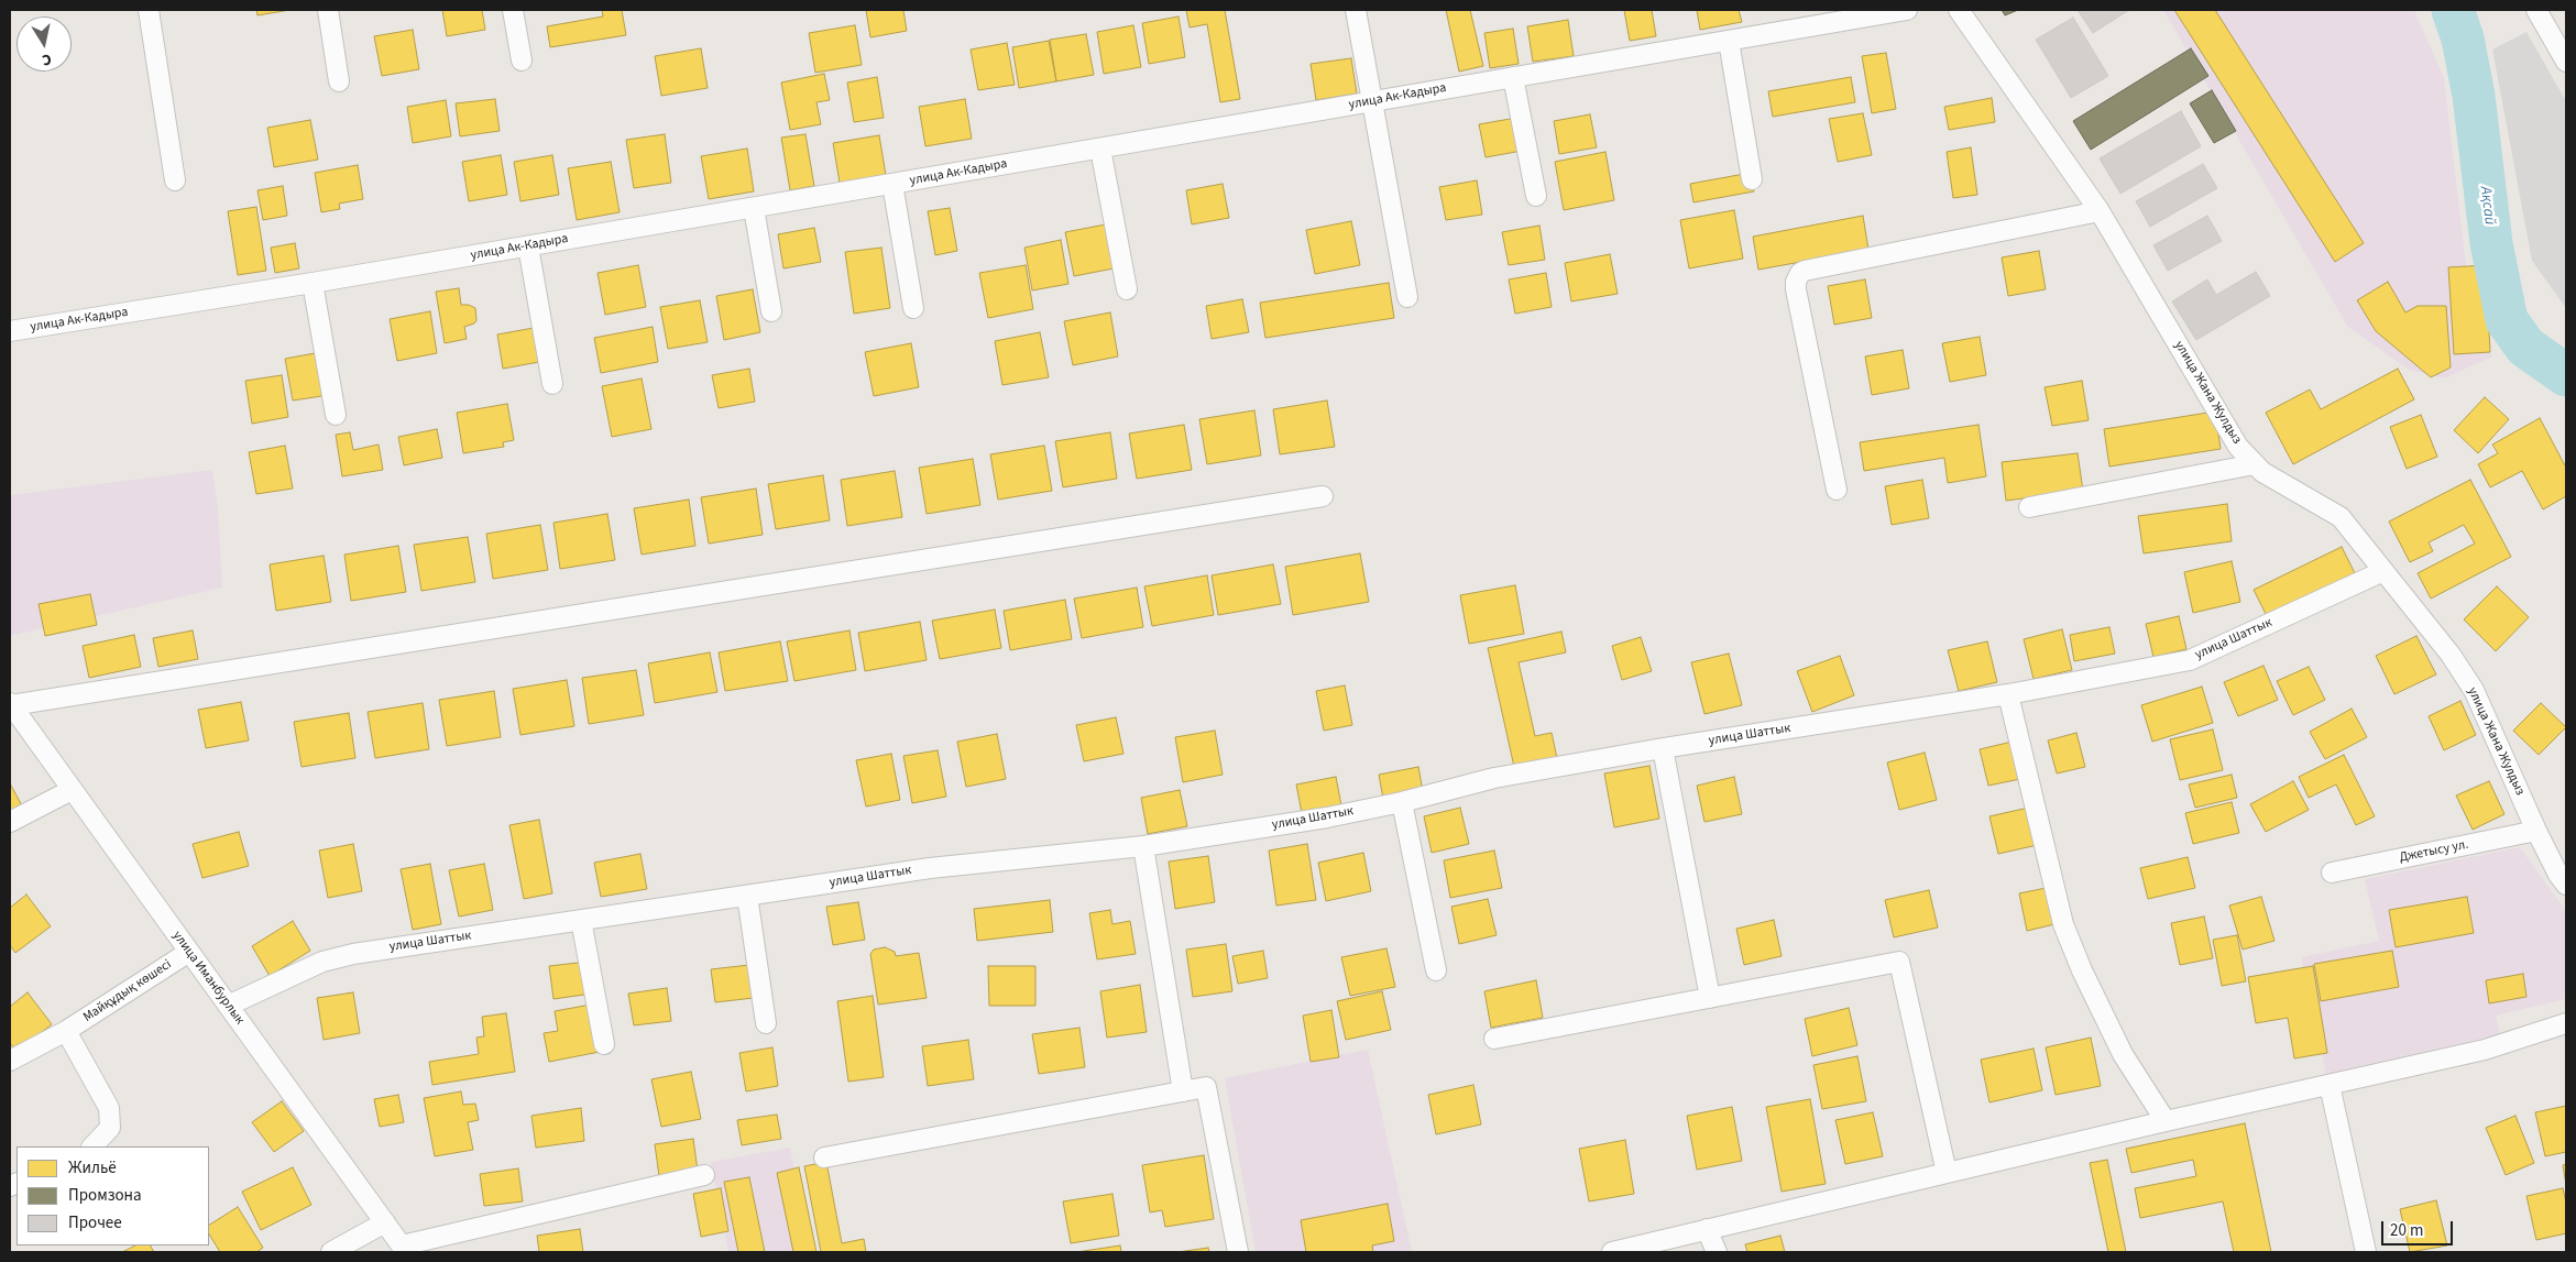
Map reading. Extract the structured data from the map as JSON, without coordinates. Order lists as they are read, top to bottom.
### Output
{
  "streets": {
    "street": [
      "улица Ак-Кадыра",
      "улица Жана Жулдыз",
      "улица Шаттык",
      "Джетысу ул.",
      "улица Иманбурлык",
      "Майқұдық көшесі"
    ]
  },
  "crossings": [
    ["улица Жана Жулдыз", "улица Шаттык"],
    ["улица Жана Жулдыз", "Джетысу ул."],
    ["улица Шаттык", "улица Иманбурлык"],
    ["улица Иманбурлык", "Майқұдық көшесі"]
  ],
  "water": ["Ақсай"],
  "legend": ["Жильё", "Промзона", "Прочее"],
  "scale_bar": "20 m",
  "north": "bottom"
}
